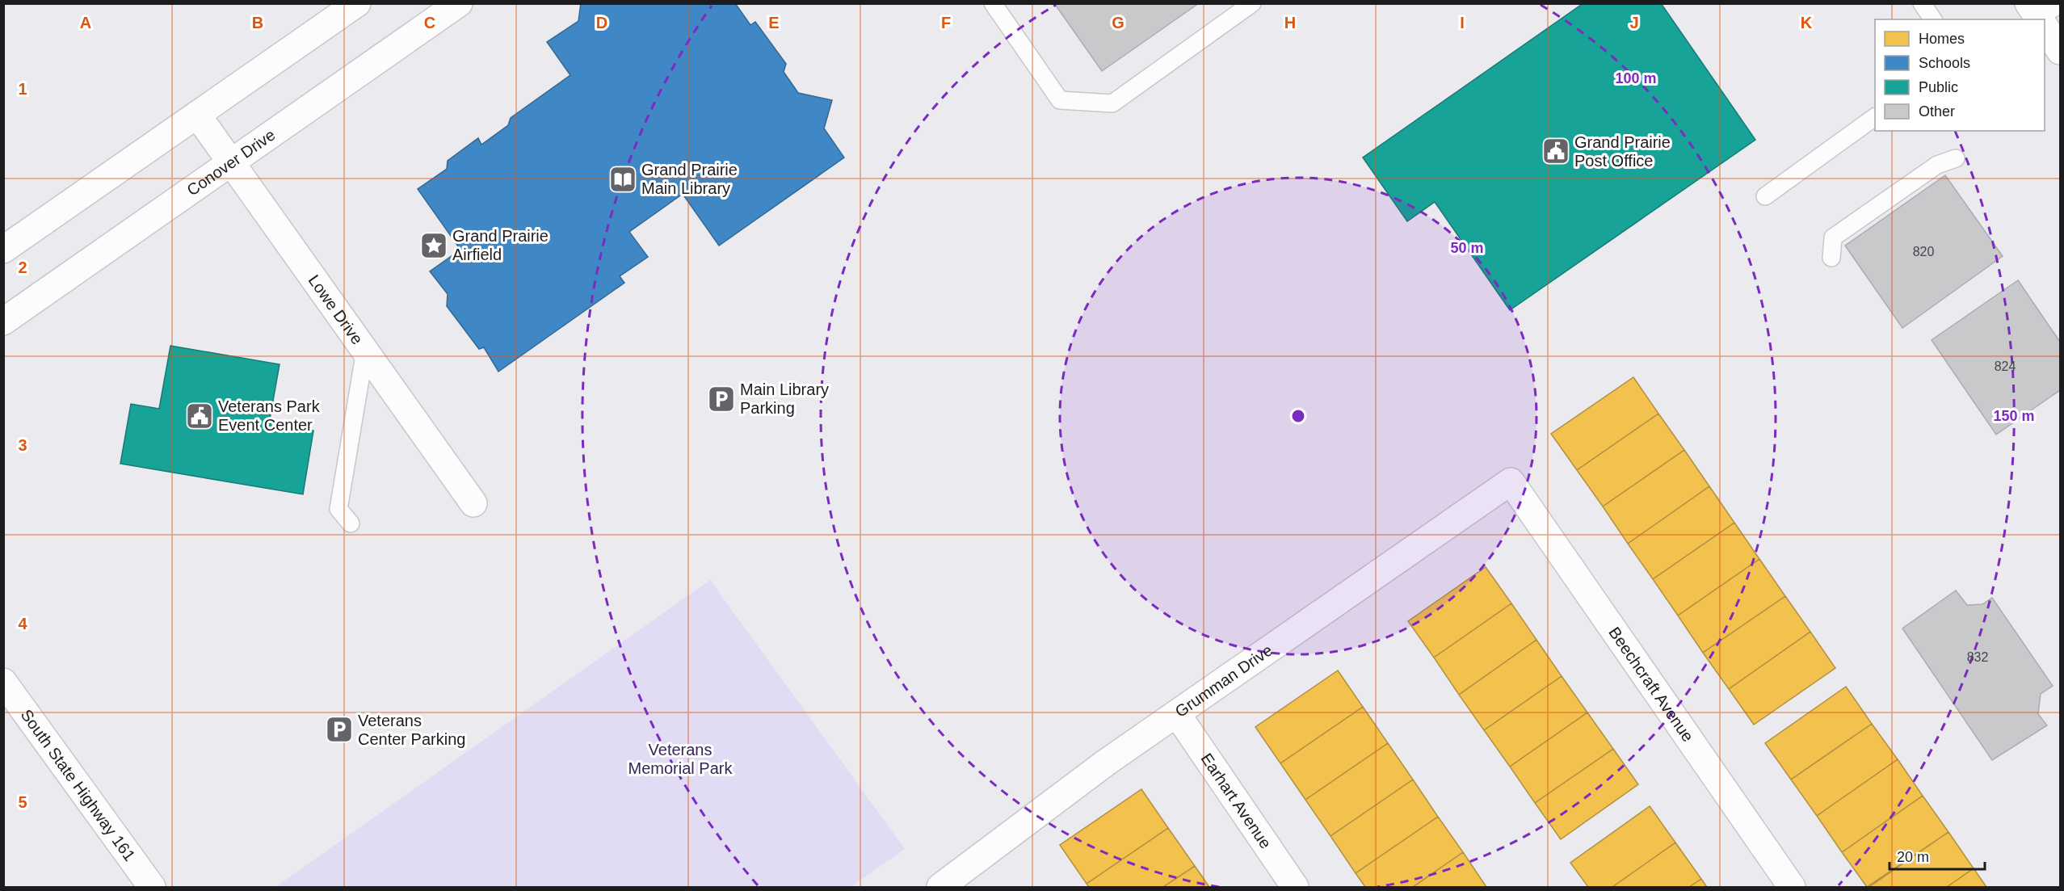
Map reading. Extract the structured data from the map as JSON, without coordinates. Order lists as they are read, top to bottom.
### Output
{
  "streets": {
    "street": [
      "Conover Drive",
      "Lowe Drive",
      "Grumman Drive",
      "Beechcraft Avenue",
      "South State Highway 161",
      "Earhart Avenue"
    ]
  },
  "crossings": [
    ["Conover Drive", "Lowe Drive"],
    ["Grumman Drive", "Beechcraft Avenue"],
    ["Grumman Drive", "Earhart Avenue"]
  ],
  "parks": ["Veterans Memorial Park"],
  "places": {
    "public building": ["Grand Prairie Post Office", "Veterans Park Event Center"],
    "library": ["Grand Prairie Main Library"],
    "place": ["Grand Prairie Airfield"],
    "parking": ["Main Library Parking", "Veterans Center Parking"]
  },
  "house_numbers": ["820", "824", "832"],
  "legend": [
    "Homes",
    "Schools",
    "Public",
    "Other"
  ],
  "scale_bar": "20 m",
  "grid": {
    "columns": [
      "A",
      "B",
      "C",
      "D",
      "E",
      "F",
      "G",
      "H",
      "I",
      "J",
      "K"
    ],
    "rows": [
      "1",
      "2",
      "3",
      "4",
      "5"
    ]
  },
  "rings": ["100 m", "50 m", "150 m"]
}
